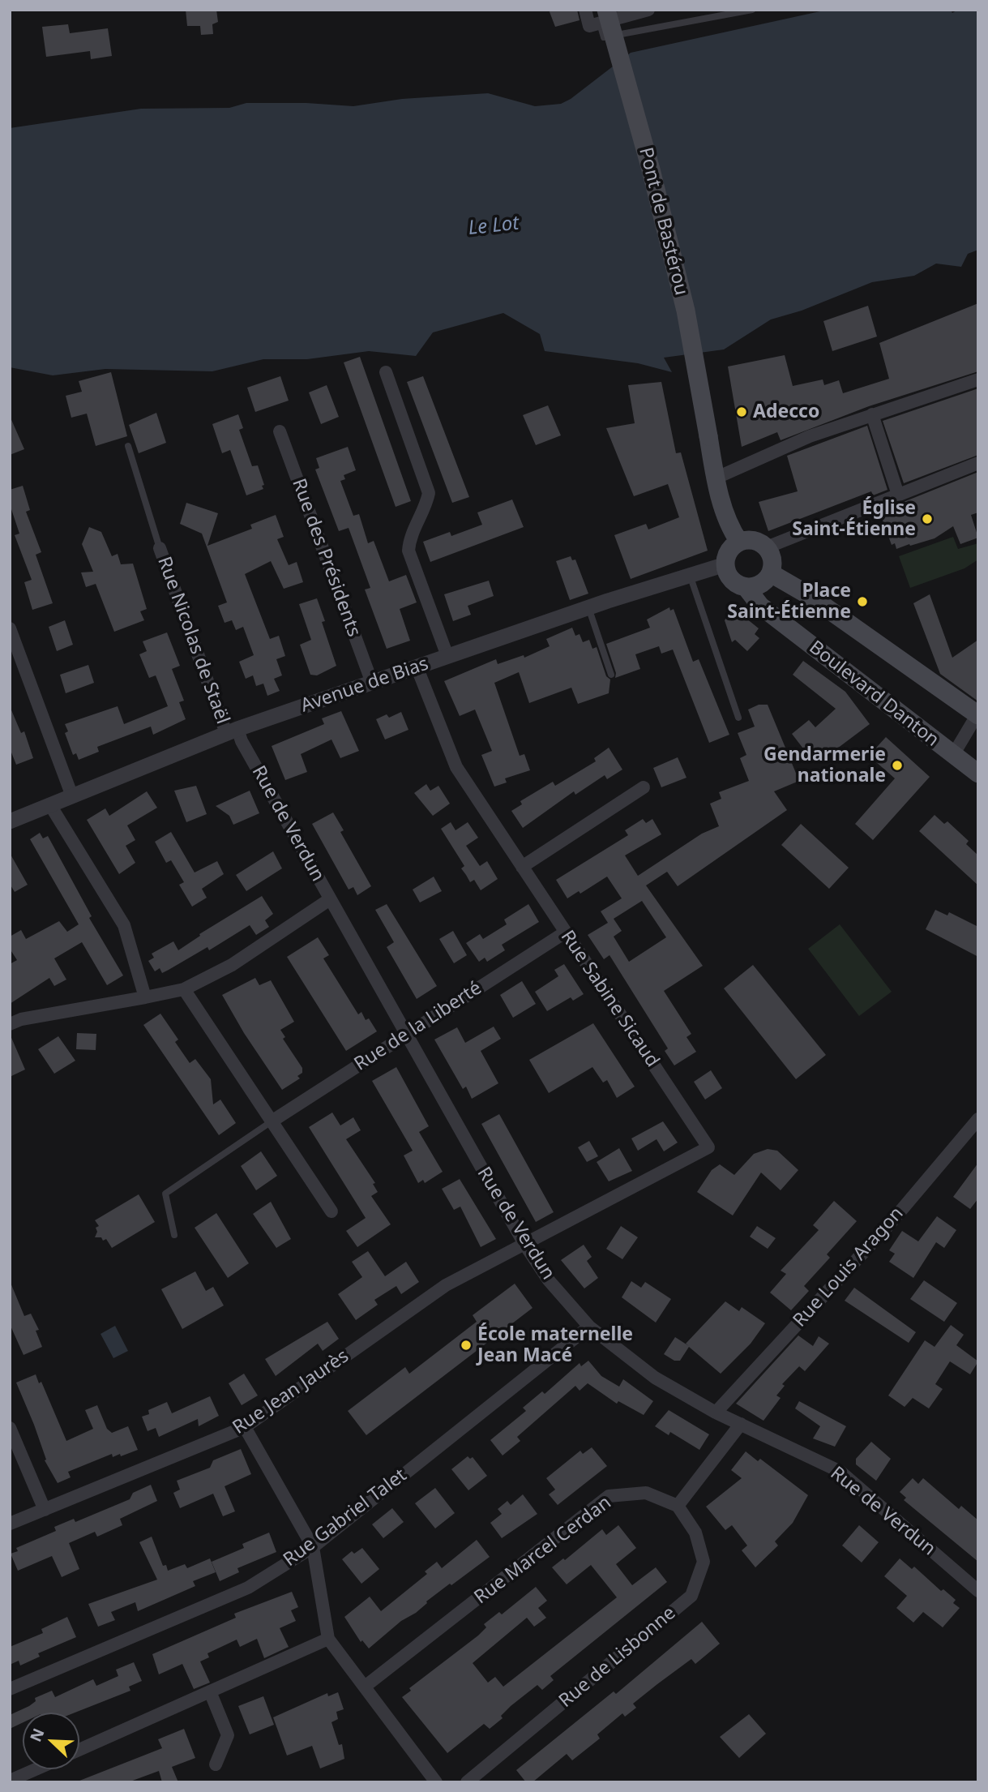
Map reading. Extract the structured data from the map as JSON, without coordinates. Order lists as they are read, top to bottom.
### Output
{
  "streets": {
    "main road": ["Pont de Bastérou", "Boulevard Danton"],
    "street": [
      "Rue des Présidents",
      "Rue Nicolas de Staël",
      "Avenue de Bias",
      "Rue de Verdun",
      "Rue Sabine Sicaud",
      "Rue de la Liberté",
      "Rue Louis Aragon",
      "Rue Jean Jaurès",
      "Rue Gabriel Talet",
      "Rue Marcel Cerdan",
      "Rue de Lisbonne"
    ]
  },
  "crossings": [
    ["Pont de Bastérou", "Avenue de Bias"],
    ["Pont de Bastérou", "Boulevard Danton"],
    ["Rue des Présidents", "Avenue de Bias"],
    ["Rue Nicolas de Staël", "Avenue de Bias"],
    ["Rue Nicolas de Staël", "Rue de Verdun"],
    ["Avenue de Bias", "Boulevard Danton"],
    ["Avenue de Bias", "Rue de Verdun"],
    ["Avenue de Bias", "Rue Sabine Sicaud"],
    ["Rue de Verdun", "Rue Sabine Sicaud"],
    ["Rue de Verdun", "Rue de la Liberté"],
    ["Rue de Verdun", "Rue Louis Aragon"],
    ["Rue de Verdun", "Rue Jean Jaurès"],
    ["Rue de Verdun", "Rue Gabriel Talet"],
    ["Rue Sabine Sicaud", "Rue de la Liberté"],
    ["Rue Sabine Sicaud", "Rue Jean Jaurès"],
    ["Rue Marcel Cerdan", "Rue de Lisbonne"]
  ],
  "water": ["Le Lot"],
  "places": [
    "Adecco",
    "Église Saint-Étienne",
    "Place Saint-Étienne",
    "Gendarmerie nationale",
    "École maternelle Jean Macé"
  ],
  "north": "top left"
}
